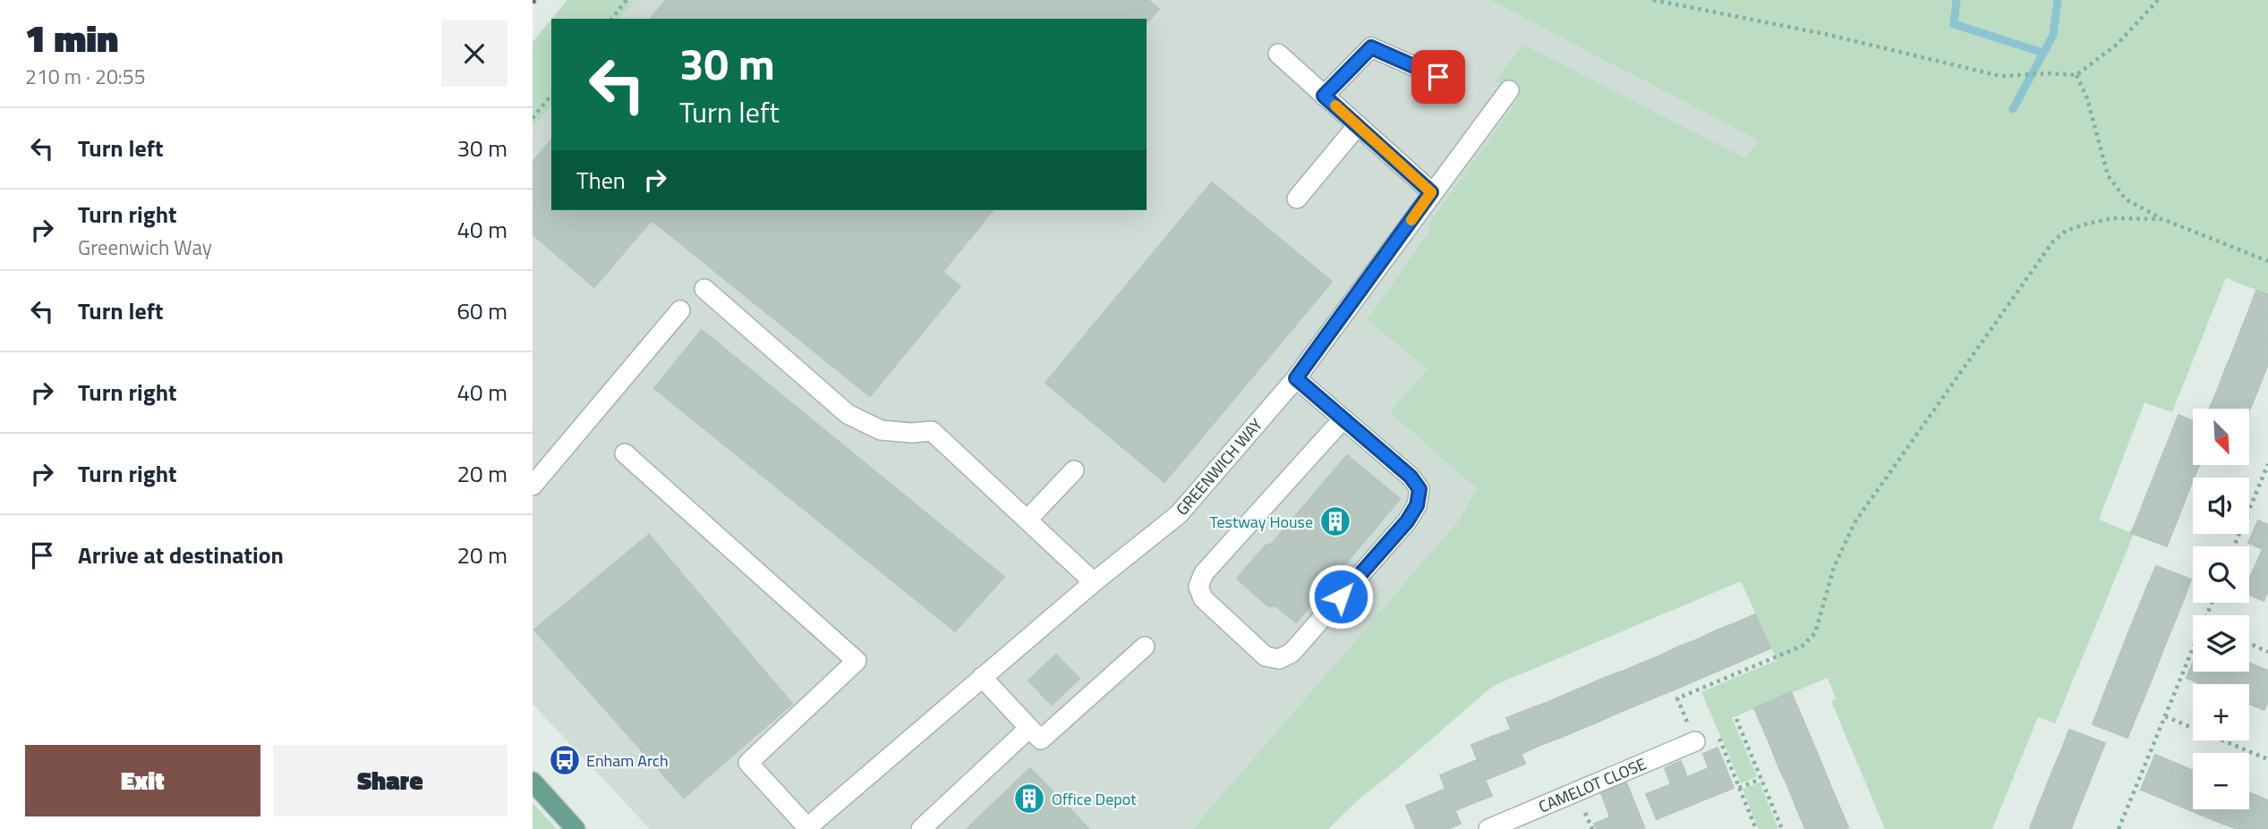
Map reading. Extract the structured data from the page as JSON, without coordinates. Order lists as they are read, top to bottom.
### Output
{
  "streets": {
    "street": ["GREENWICH WAY", "CAMELOT CLOSE"]
  },
  "places": {
    "building": ["Testway House", "Office Depot"],
    "bus stop": ["Enham Arch"]
  },
  "north": "bottom right",
  "page": {
    "heading": ["1 min", "210 m · 20:55"],
    "turn": ["30 m", "Turn left"],
    "list": [
      {
        "name": "Turn left",
        "value": "30 m"
      },
      {
        "name": "Turn right",
        "note": "Greenwich Way",
        "value": "40 m"
      },
      {
        "name": "Turn left",
        "value": "60 m"
      },
      {
        "name": "Turn right",
        "value": "40 m"
      },
      {
        "name": "Turn right",
        "value": "20 m"
      },
      {
        "name": "Arrive at destination",
        "value": "20 m"
      }
    ],
    "then": "Then",
    "map_buttons": ["+", "−"],
    "buttons": ["Exit", "Share"]
  }
}
